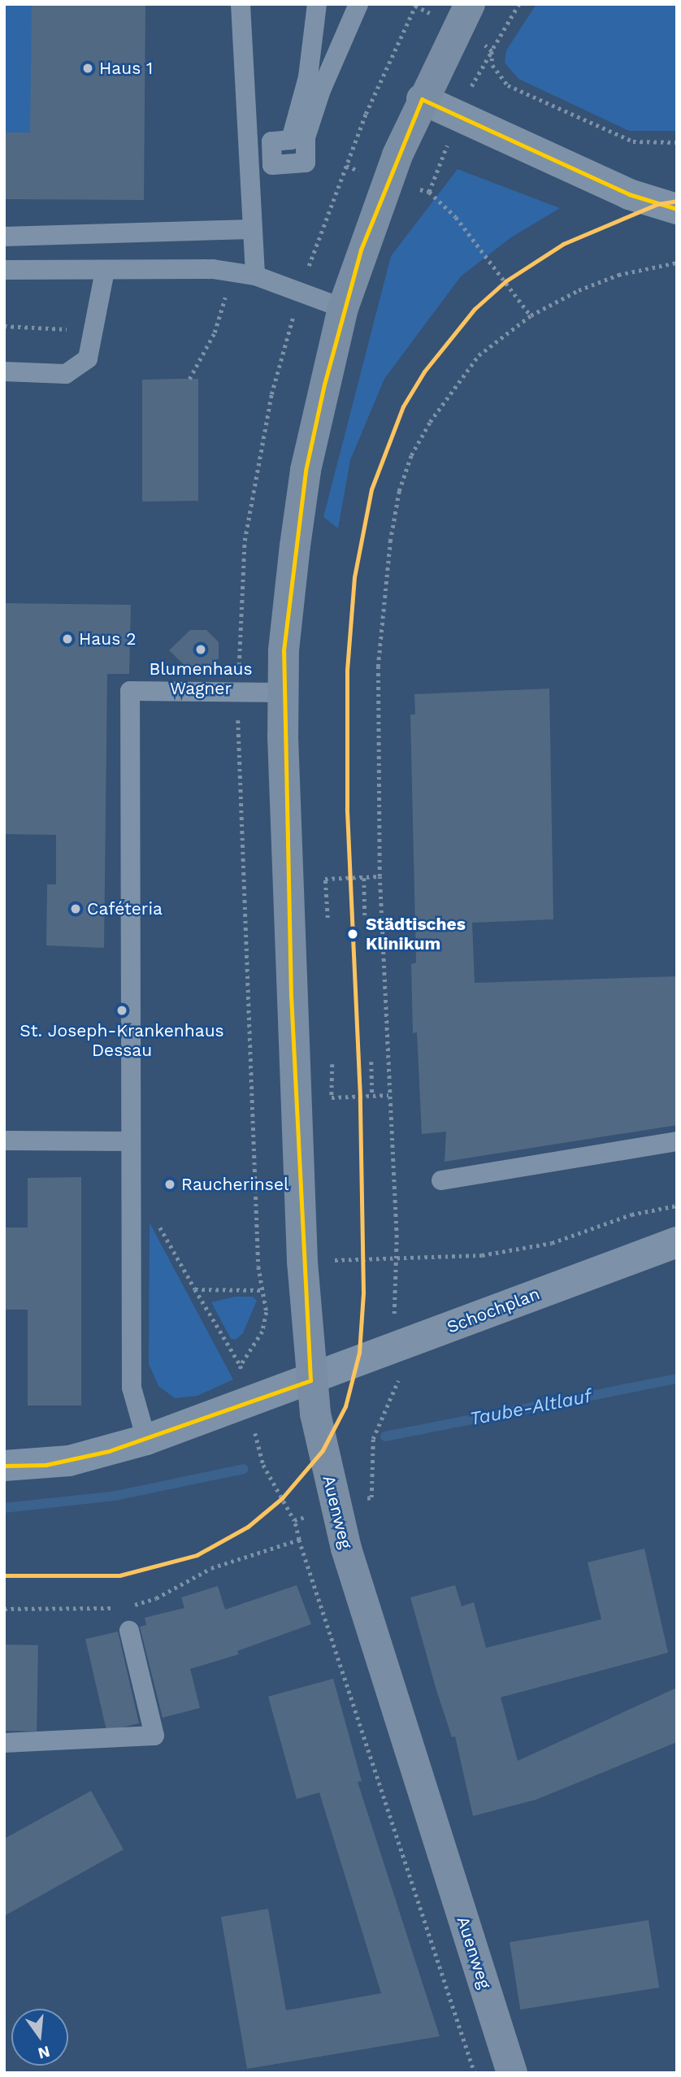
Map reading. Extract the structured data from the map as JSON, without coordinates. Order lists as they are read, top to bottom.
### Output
{
  "streets": {
    "main road": ["Auenweg"],
    "street": ["Schochplan"]
  },
  "crossings": [
    ["Schochplan", "Auenweg"]
  ],
  "water": ["Taube-Altlauf"],
  "places": [
    "Haus 1",
    "Haus 2",
    "Blumenhaus Wagner",
    "Caféteria",
    "Städtisches Klinikum",
    "St. Joseph-Krankenhaus Dessau",
    "Raucherinsel"
  ],
  "north": "bottom"
}
